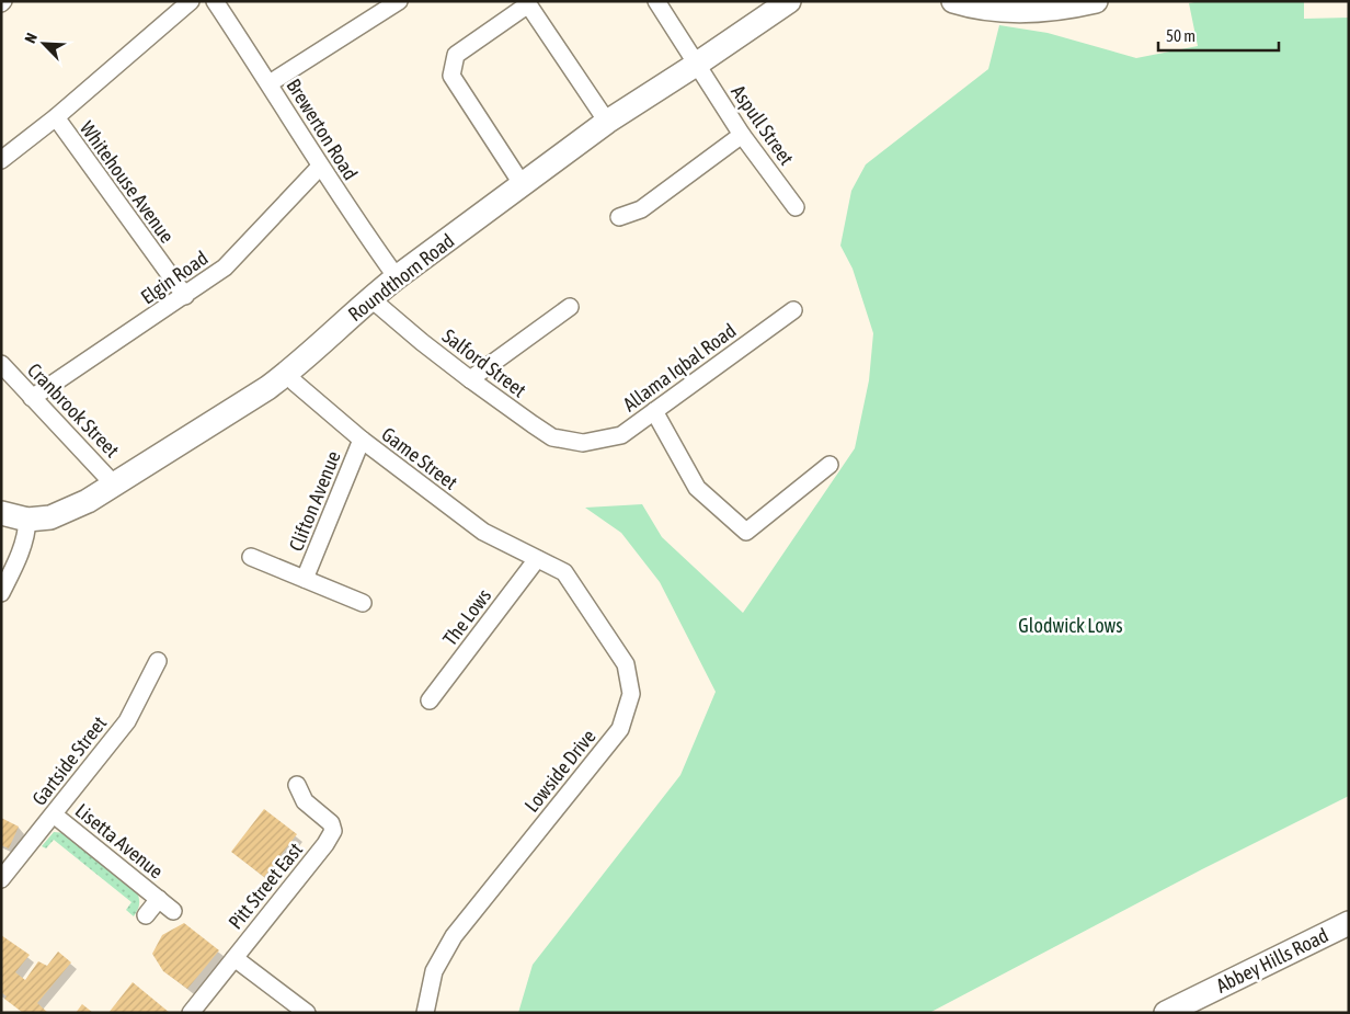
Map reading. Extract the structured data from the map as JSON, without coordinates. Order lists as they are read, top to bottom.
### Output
{
  "streets": {
    "street": [
      "Aspull Street",
      "Brewerton Road",
      "Whitehouse Avenue",
      "Elgin Road",
      "Roundthorn Road",
      "Salford Street",
      "Allama Iqbal Road",
      "Cranbrook Street",
      "Game Street",
      "Clifton Avenue",
      "The Lows",
      "Gartside Street",
      "Lowside Drive",
      "Lisetta Avenue",
      "Pitt Street East",
      "Abbey Hills Road"
    ]
  },
  "crossings": [
    ["Aspull Street", "Roundthorn Road"],
    ["Brewerton Road", "Elgin Road"],
    ["Brewerton Road", "Roundthorn Road"],
    ["Whitehouse Avenue", "Elgin Road"],
    ["Elgin Road", "Cranbrook Street"],
    ["Roundthorn Road", "Salford Street"],
    ["Roundthorn Road", "Cranbrook Street"],
    ["Roundthorn Road", "Game Street"],
    ["Salford Street", "Allama Iqbal Road"],
    ["Game Street", "Clifton Avenue"],
    ["Game Street", "The Lows"],
    ["Game Street", "Lowside Drive"],
    ["The Lows", "Lowside Drive"],
    ["Gartside Street", "Lisetta Avenue"]
  ],
  "parks": ["Glodwick Lows"],
  "scale_bar": "50 m",
  "north": "top left"
}
